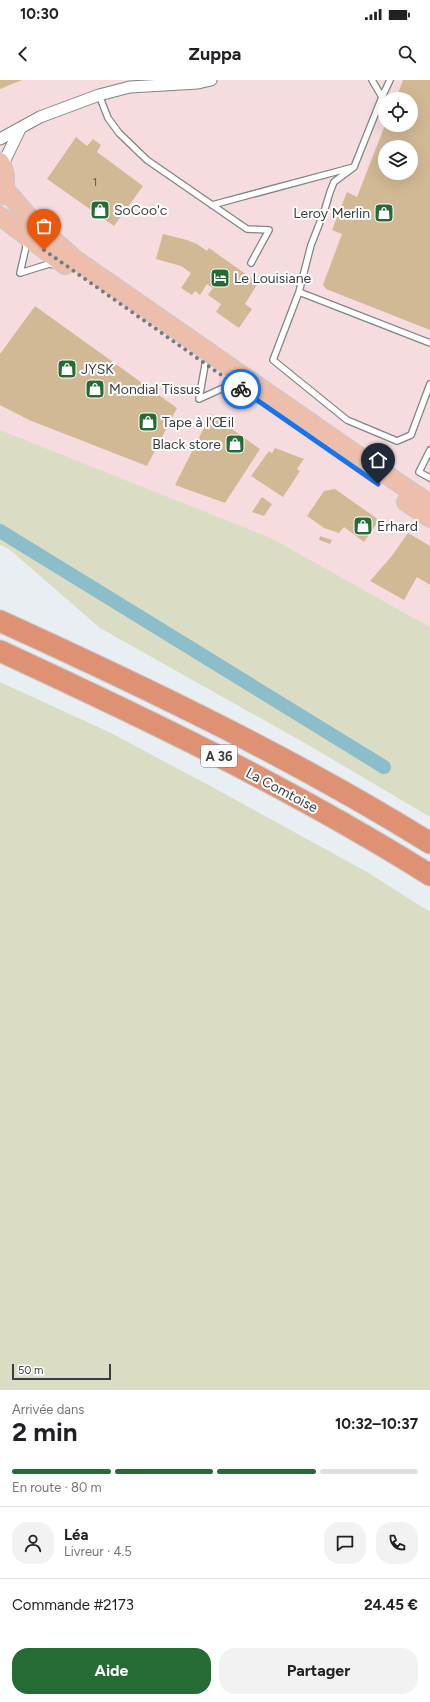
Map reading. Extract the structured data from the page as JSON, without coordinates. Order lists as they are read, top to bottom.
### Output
{
  "streets": {
    "highway": ["A 36", "La Comtoise"]
  },
  "places": {
    "shop": [
      "SoCoo'c",
      "Leroy Merlin",
      "JYSK",
      "Mondial Tissus",
      "Tape à l'Œil",
      "Black store",
      "Erhard"
    ],
    "hotel": ["Le Louisiane"]
  },
  "house_numbers": ["1"],
  "scale_bar": "50 m",
  "page": {
    "status": "10:30",
    "header": "Zuppa",
    "scale": "50 m",
    "heading": ["2 min", "Arrivée dans", "10:32–10:37"],
    "panel": [
      "Léa",
      "Livreur · 4.5",
      "Commande #2173",
      "24.45 €"
    ],
    "bar": "En route · 80 m",
    "buttons": ["Aide", "Partager"]
  }
}
